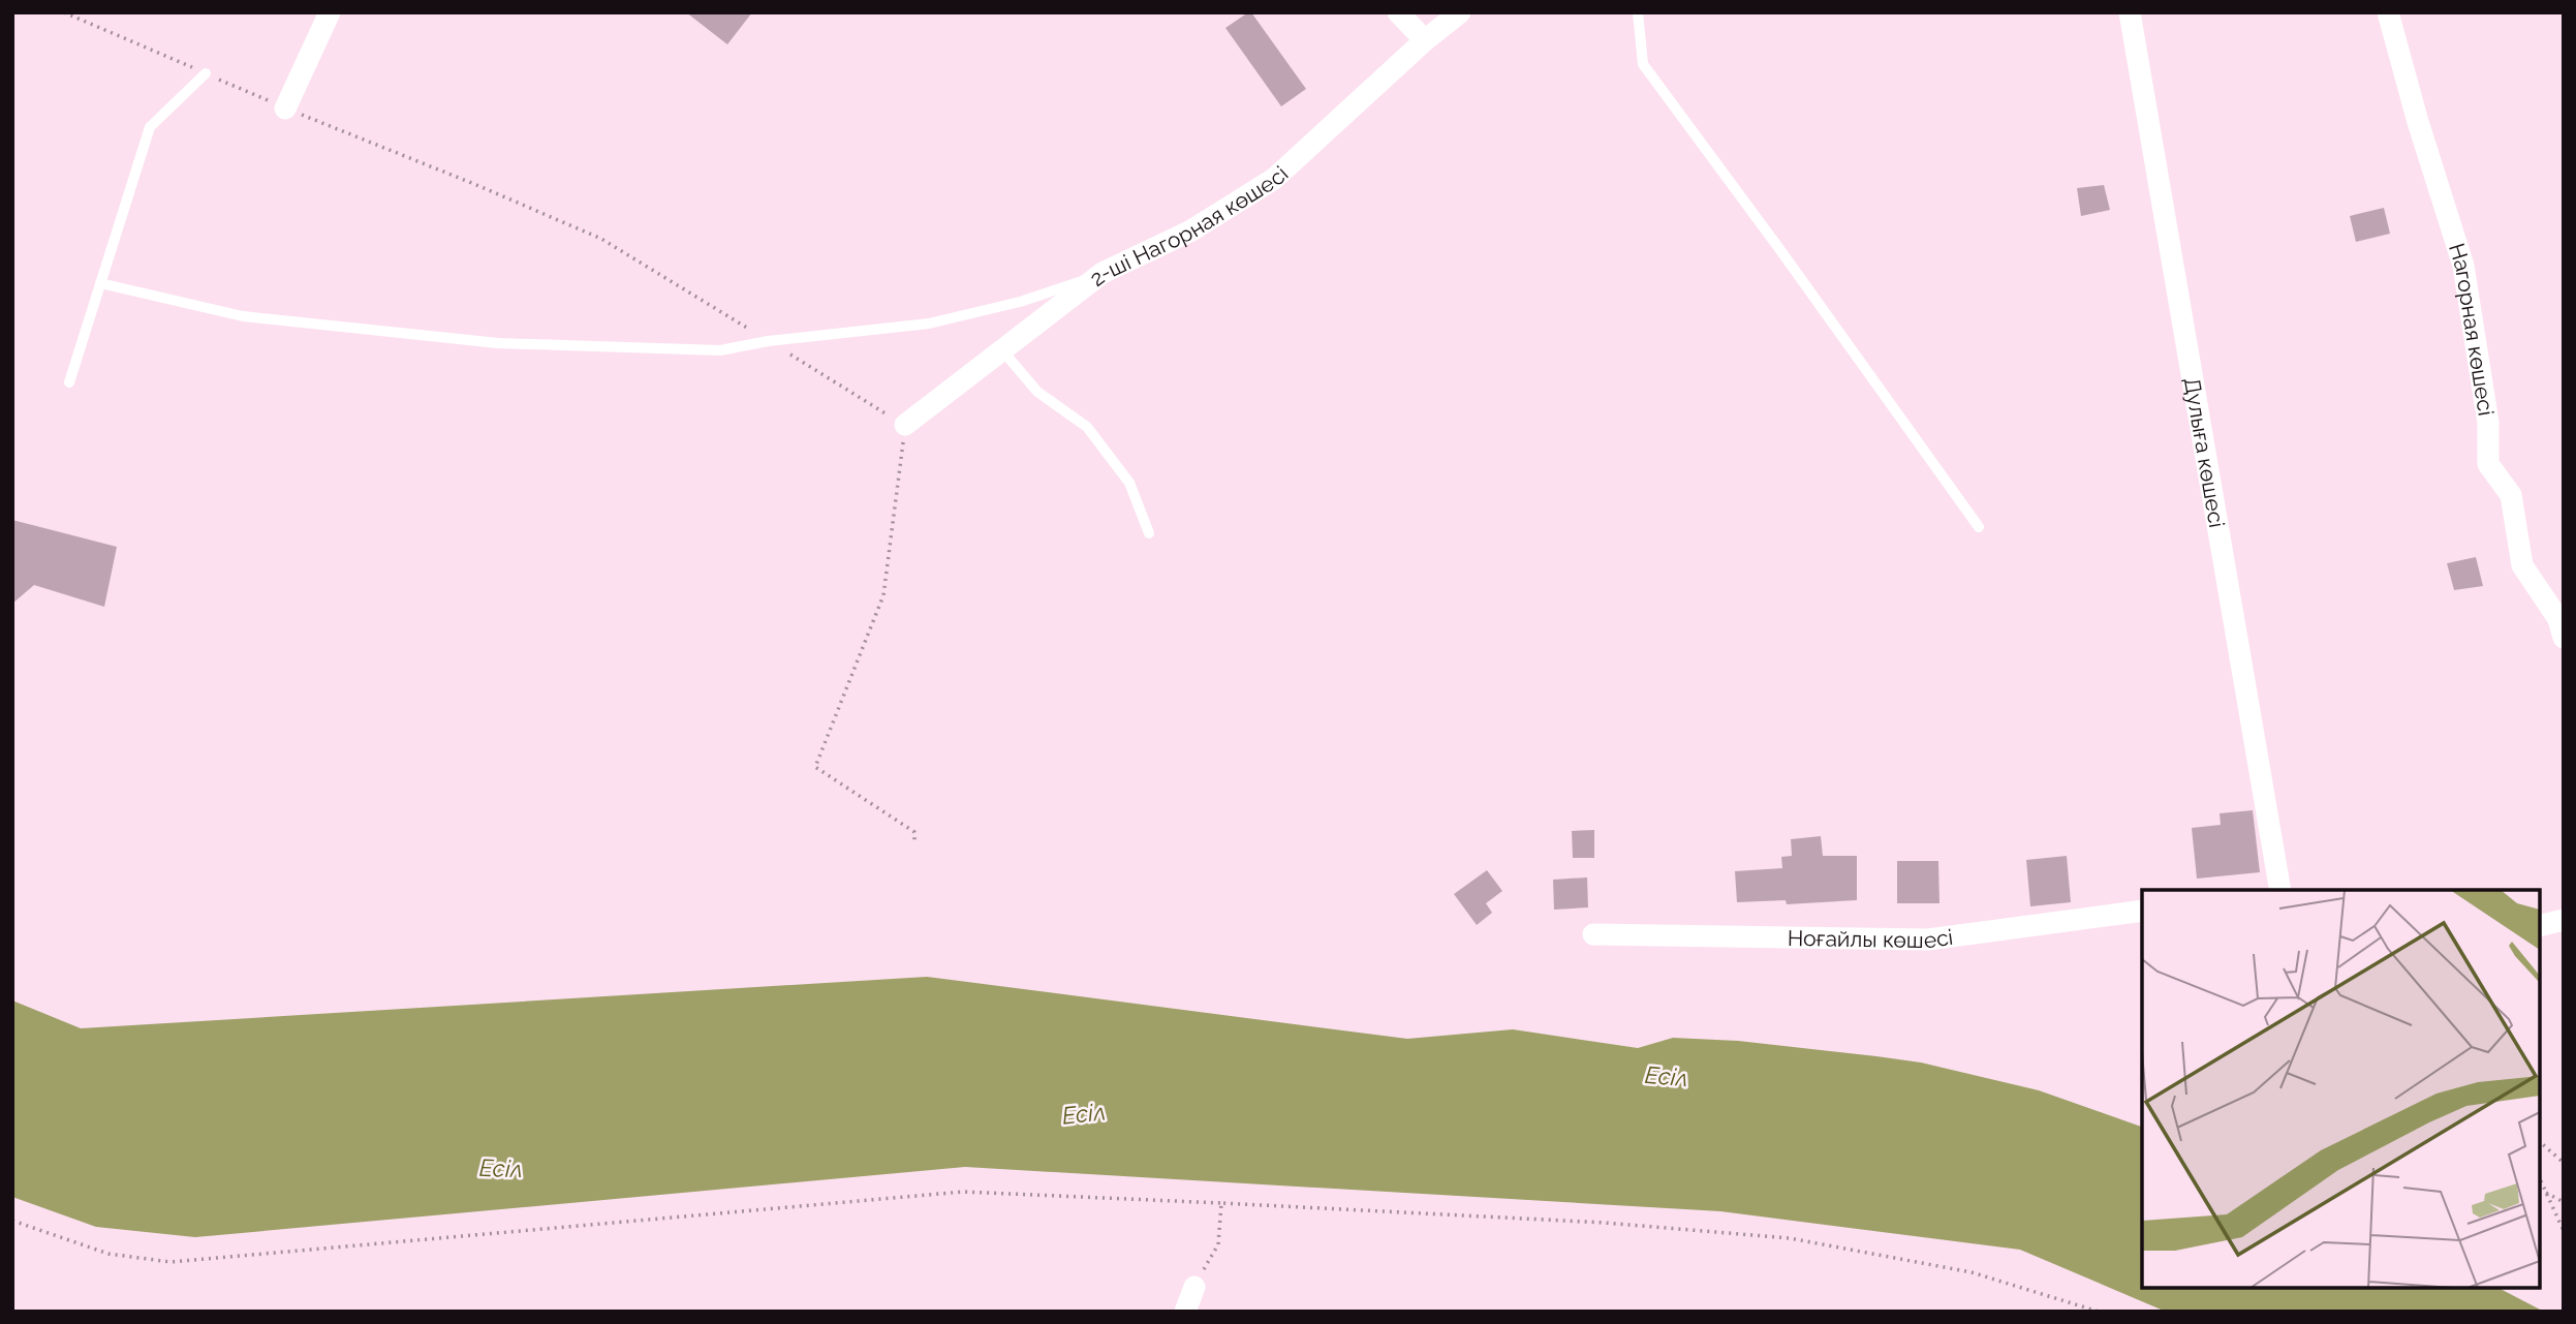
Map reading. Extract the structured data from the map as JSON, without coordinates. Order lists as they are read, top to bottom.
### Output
{
  "streets": {
    "street": [
      "2-ші Нагорная көшесі",
      "Нагорная көшесі",
      "Дулыға көшесі",
      "Ноғайлы көшесі"
    ]
  },
  "water": ["Есіл"]
}
